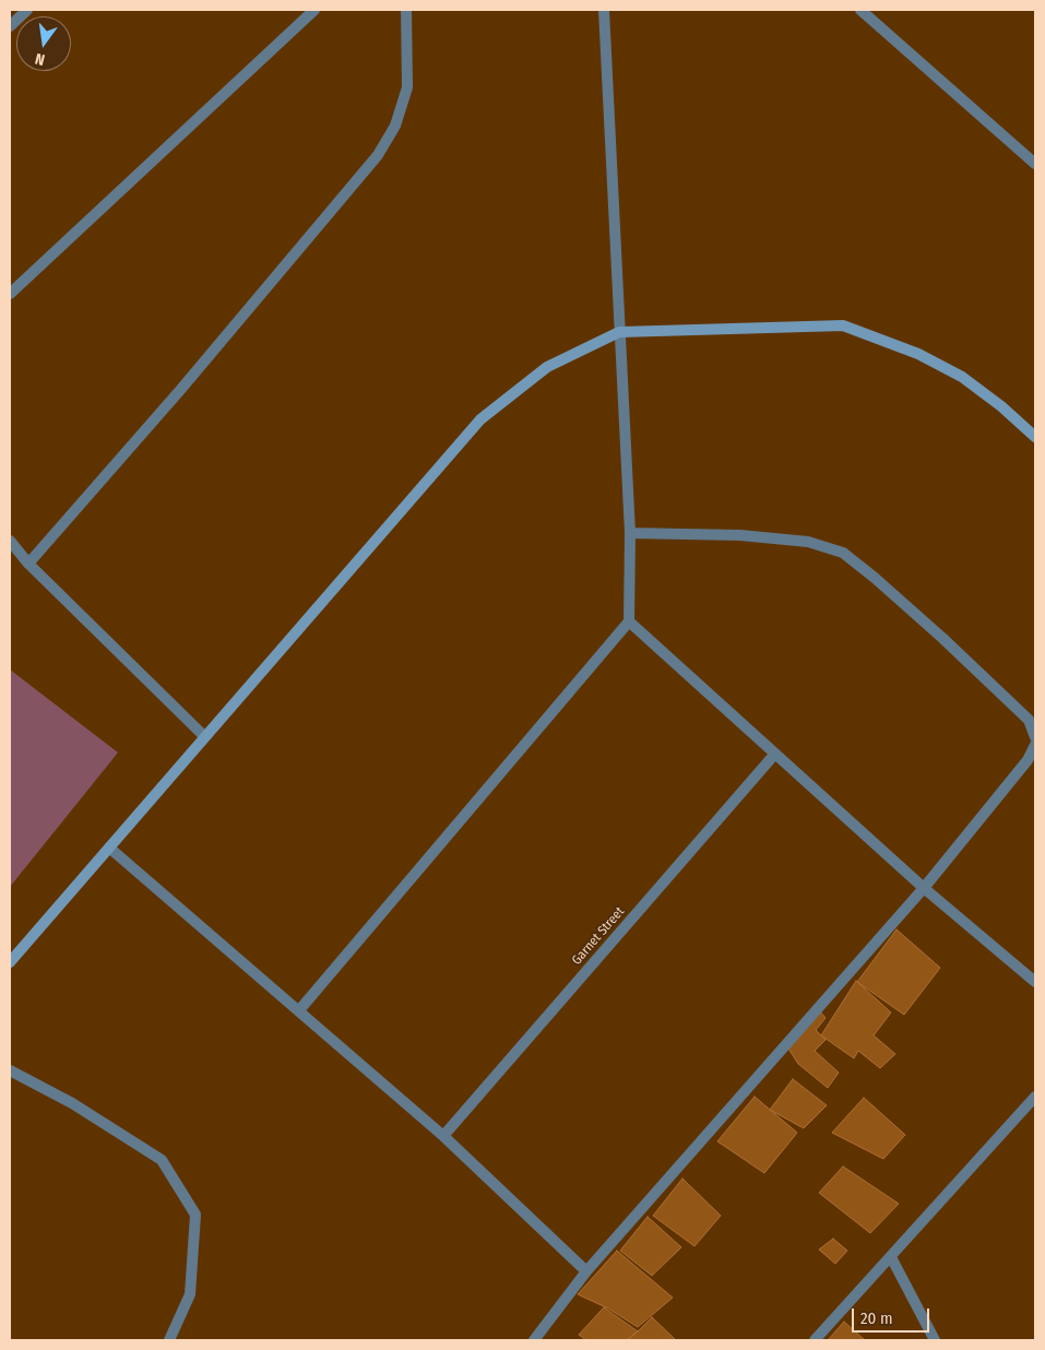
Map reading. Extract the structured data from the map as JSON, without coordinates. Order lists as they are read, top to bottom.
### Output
{
  "streets": {
    "street": ["Garnet Street"]
  },
  "scale_bar": "20 m",
  "north": "bottom"
}
